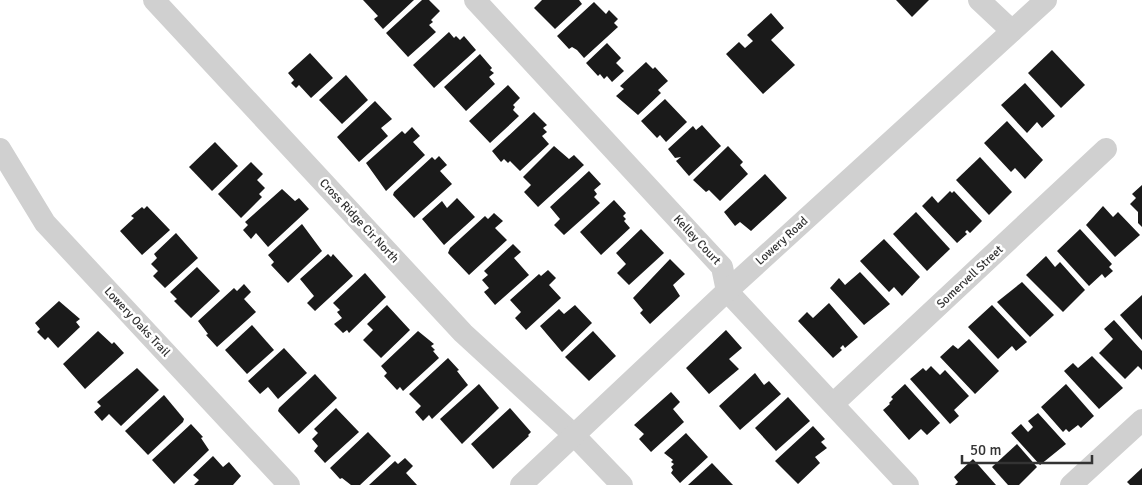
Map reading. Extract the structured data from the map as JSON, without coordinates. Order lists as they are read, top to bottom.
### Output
{
  "streets": {
    "street": [
      "Cross Ridge Cir North",
      "Kelley Court",
      "Lowery Road",
      "Somervell Street",
      "Lowery Oaks Trail"
    ]
  },
  "crossings": [
    ["Cross Ridge Cir North", "Lowery Road"],
    ["Kelley Court", "Lowery Road"]
  ],
  "scale_bar": "50 m"
}
